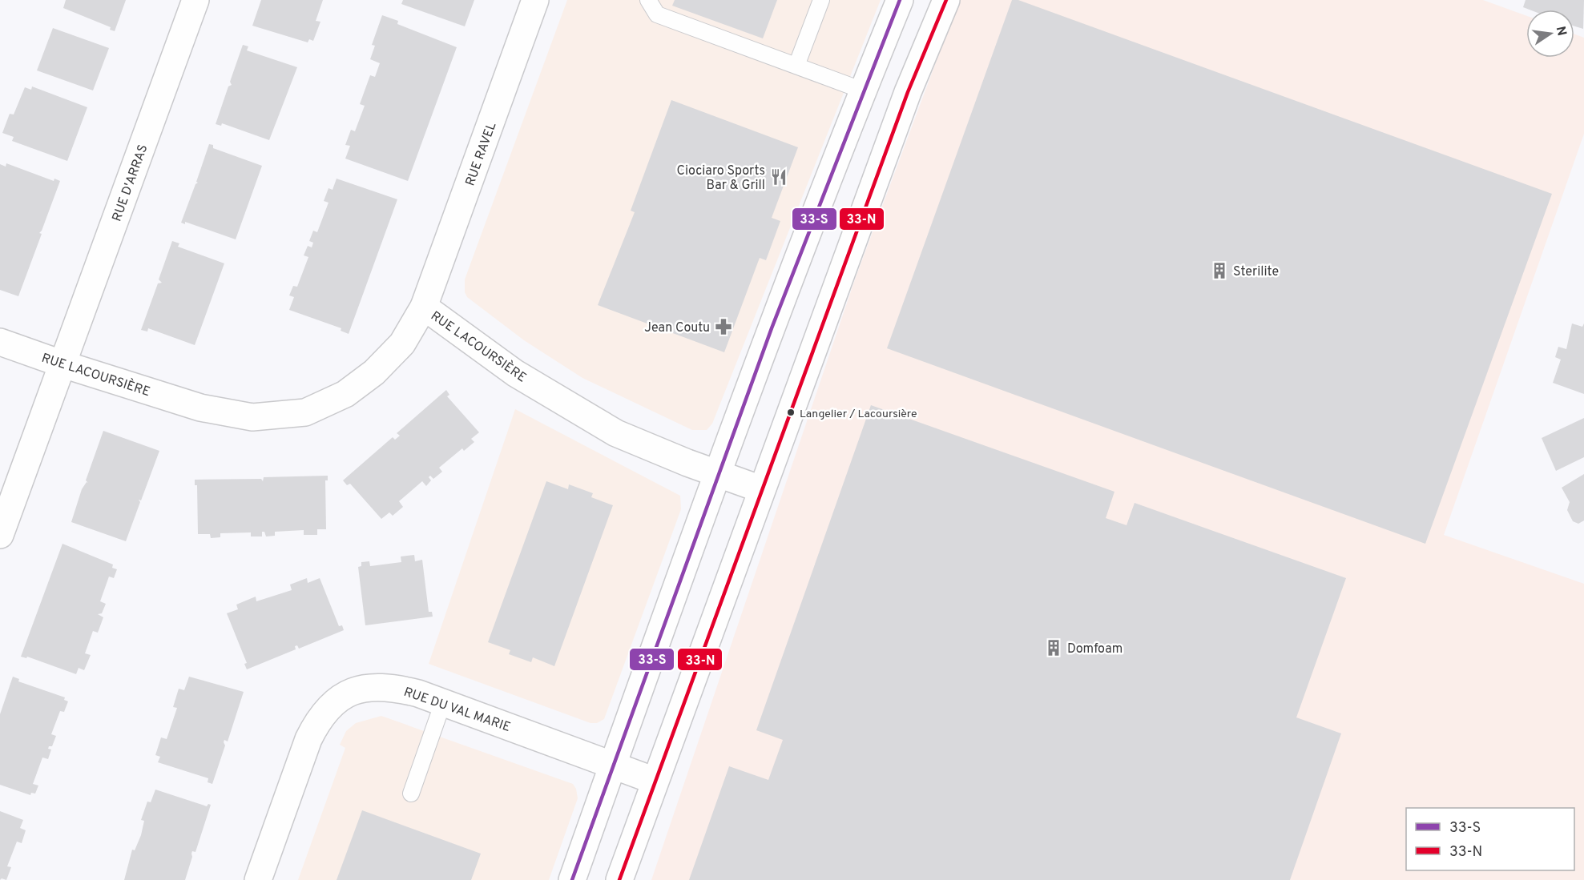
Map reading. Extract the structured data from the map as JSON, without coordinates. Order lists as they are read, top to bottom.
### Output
{
  "streets": {
    "street": [
      "RUE RAVEL",
      "RUE D'ARRAS",
      "RUE LACOURSIÈRE",
      "RUE DU VAL MARIE"
    ]
  },
  "crossings": [
    ["RUE RAVEL", "RUE LACOURSIÈRE"],
    ["RUE D'ARRAS", "RUE LACOURSIÈRE"]
  ],
  "places": {
    "restaurant": ["Ciociaro Sports Bar & Grill"],
    "building": ["Sterilite", "Domfoam"],
    "pharmacy": ["Jean Coutu"],
    "other": ["Langelier / Lacoursière"]
  },
  "lines": ["transit line 33-S", "transit line 33-N"],
  "legend": ["33-S", "33-N"],
  "north": "right"
}
